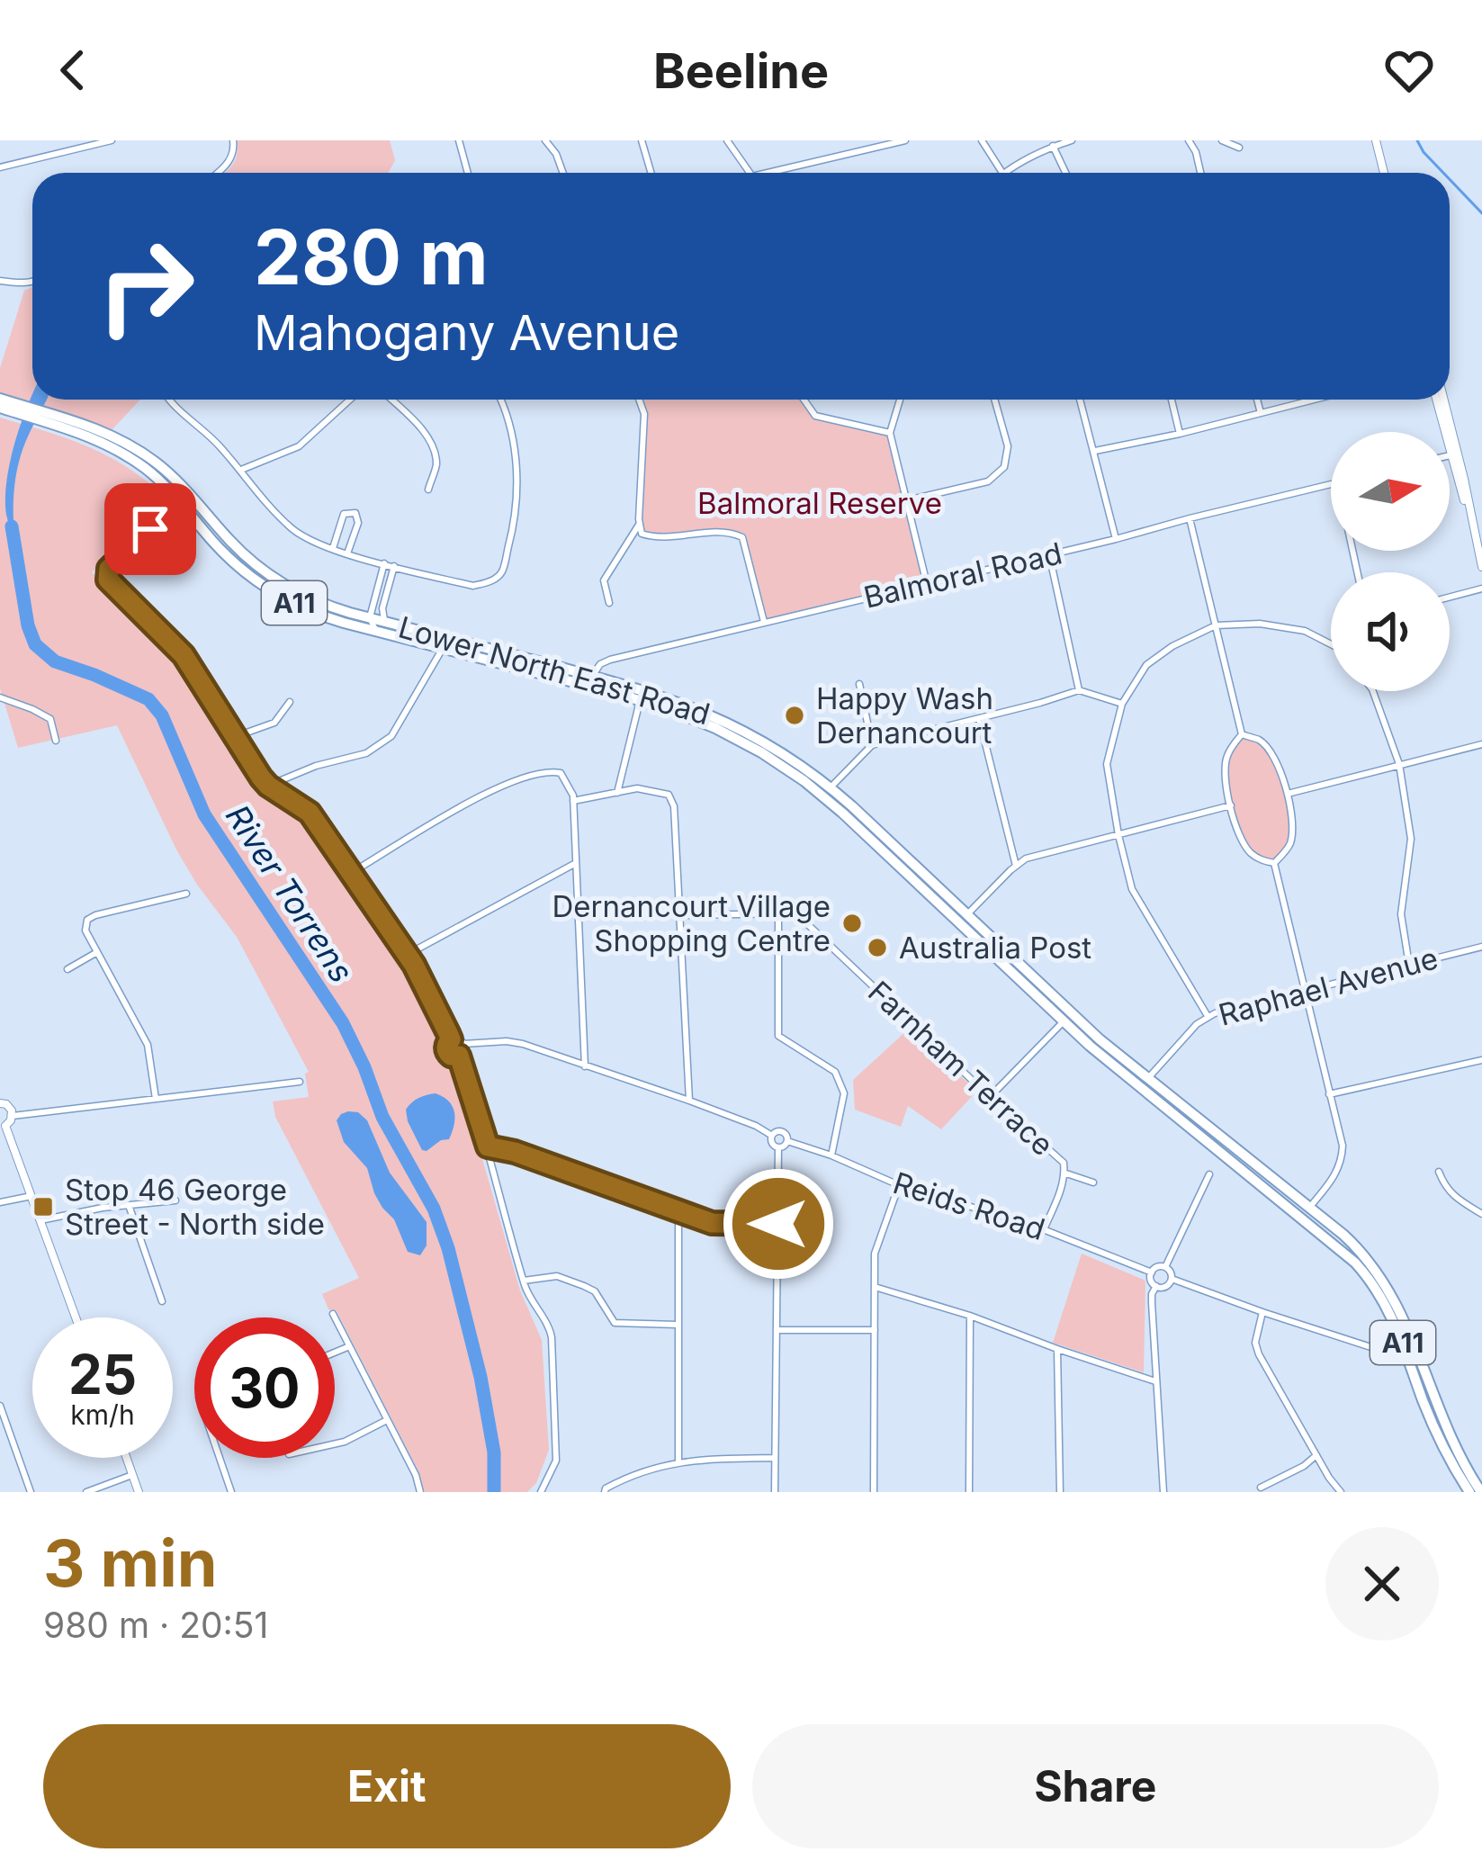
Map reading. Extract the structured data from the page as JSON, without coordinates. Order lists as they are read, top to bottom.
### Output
{
  "streets": {
    "main road": ["A11", "Lower North East Road"],
    "street": [
      "Balmoral Road",
      "Raphael Avenue",
      "Farnham Terrace",
      "Reids Road"
    ]
  },
  "crossings": [
    ["Balmoral Road", "Lower North East Road"],
    ["Lower North East Road", "Raphael Avenue"],
    ["Farnham Terrace", "Reids Road"]
  ],
  "water": ["River Torrens"],
  "parks": ["Balmoral Reserve"],
  "places": {
    "other": ["Happy Wash Dernancourt", "Dernancourt Village Shopping Centre", "Australia Post"],
    "transit": ["Stop 46 George Street - North side"]
  },
  "north": "right",
  "page": {
    "header": "Beeline",
    "turn": ["280 m", "Mahogany Avenue"],
    "speed": "25 km/h",
    "limit": "30",
    "heading": ["3 min", "980 m · 20:51"],
    "buttons": ["Exit", "Share"]
  }
}
